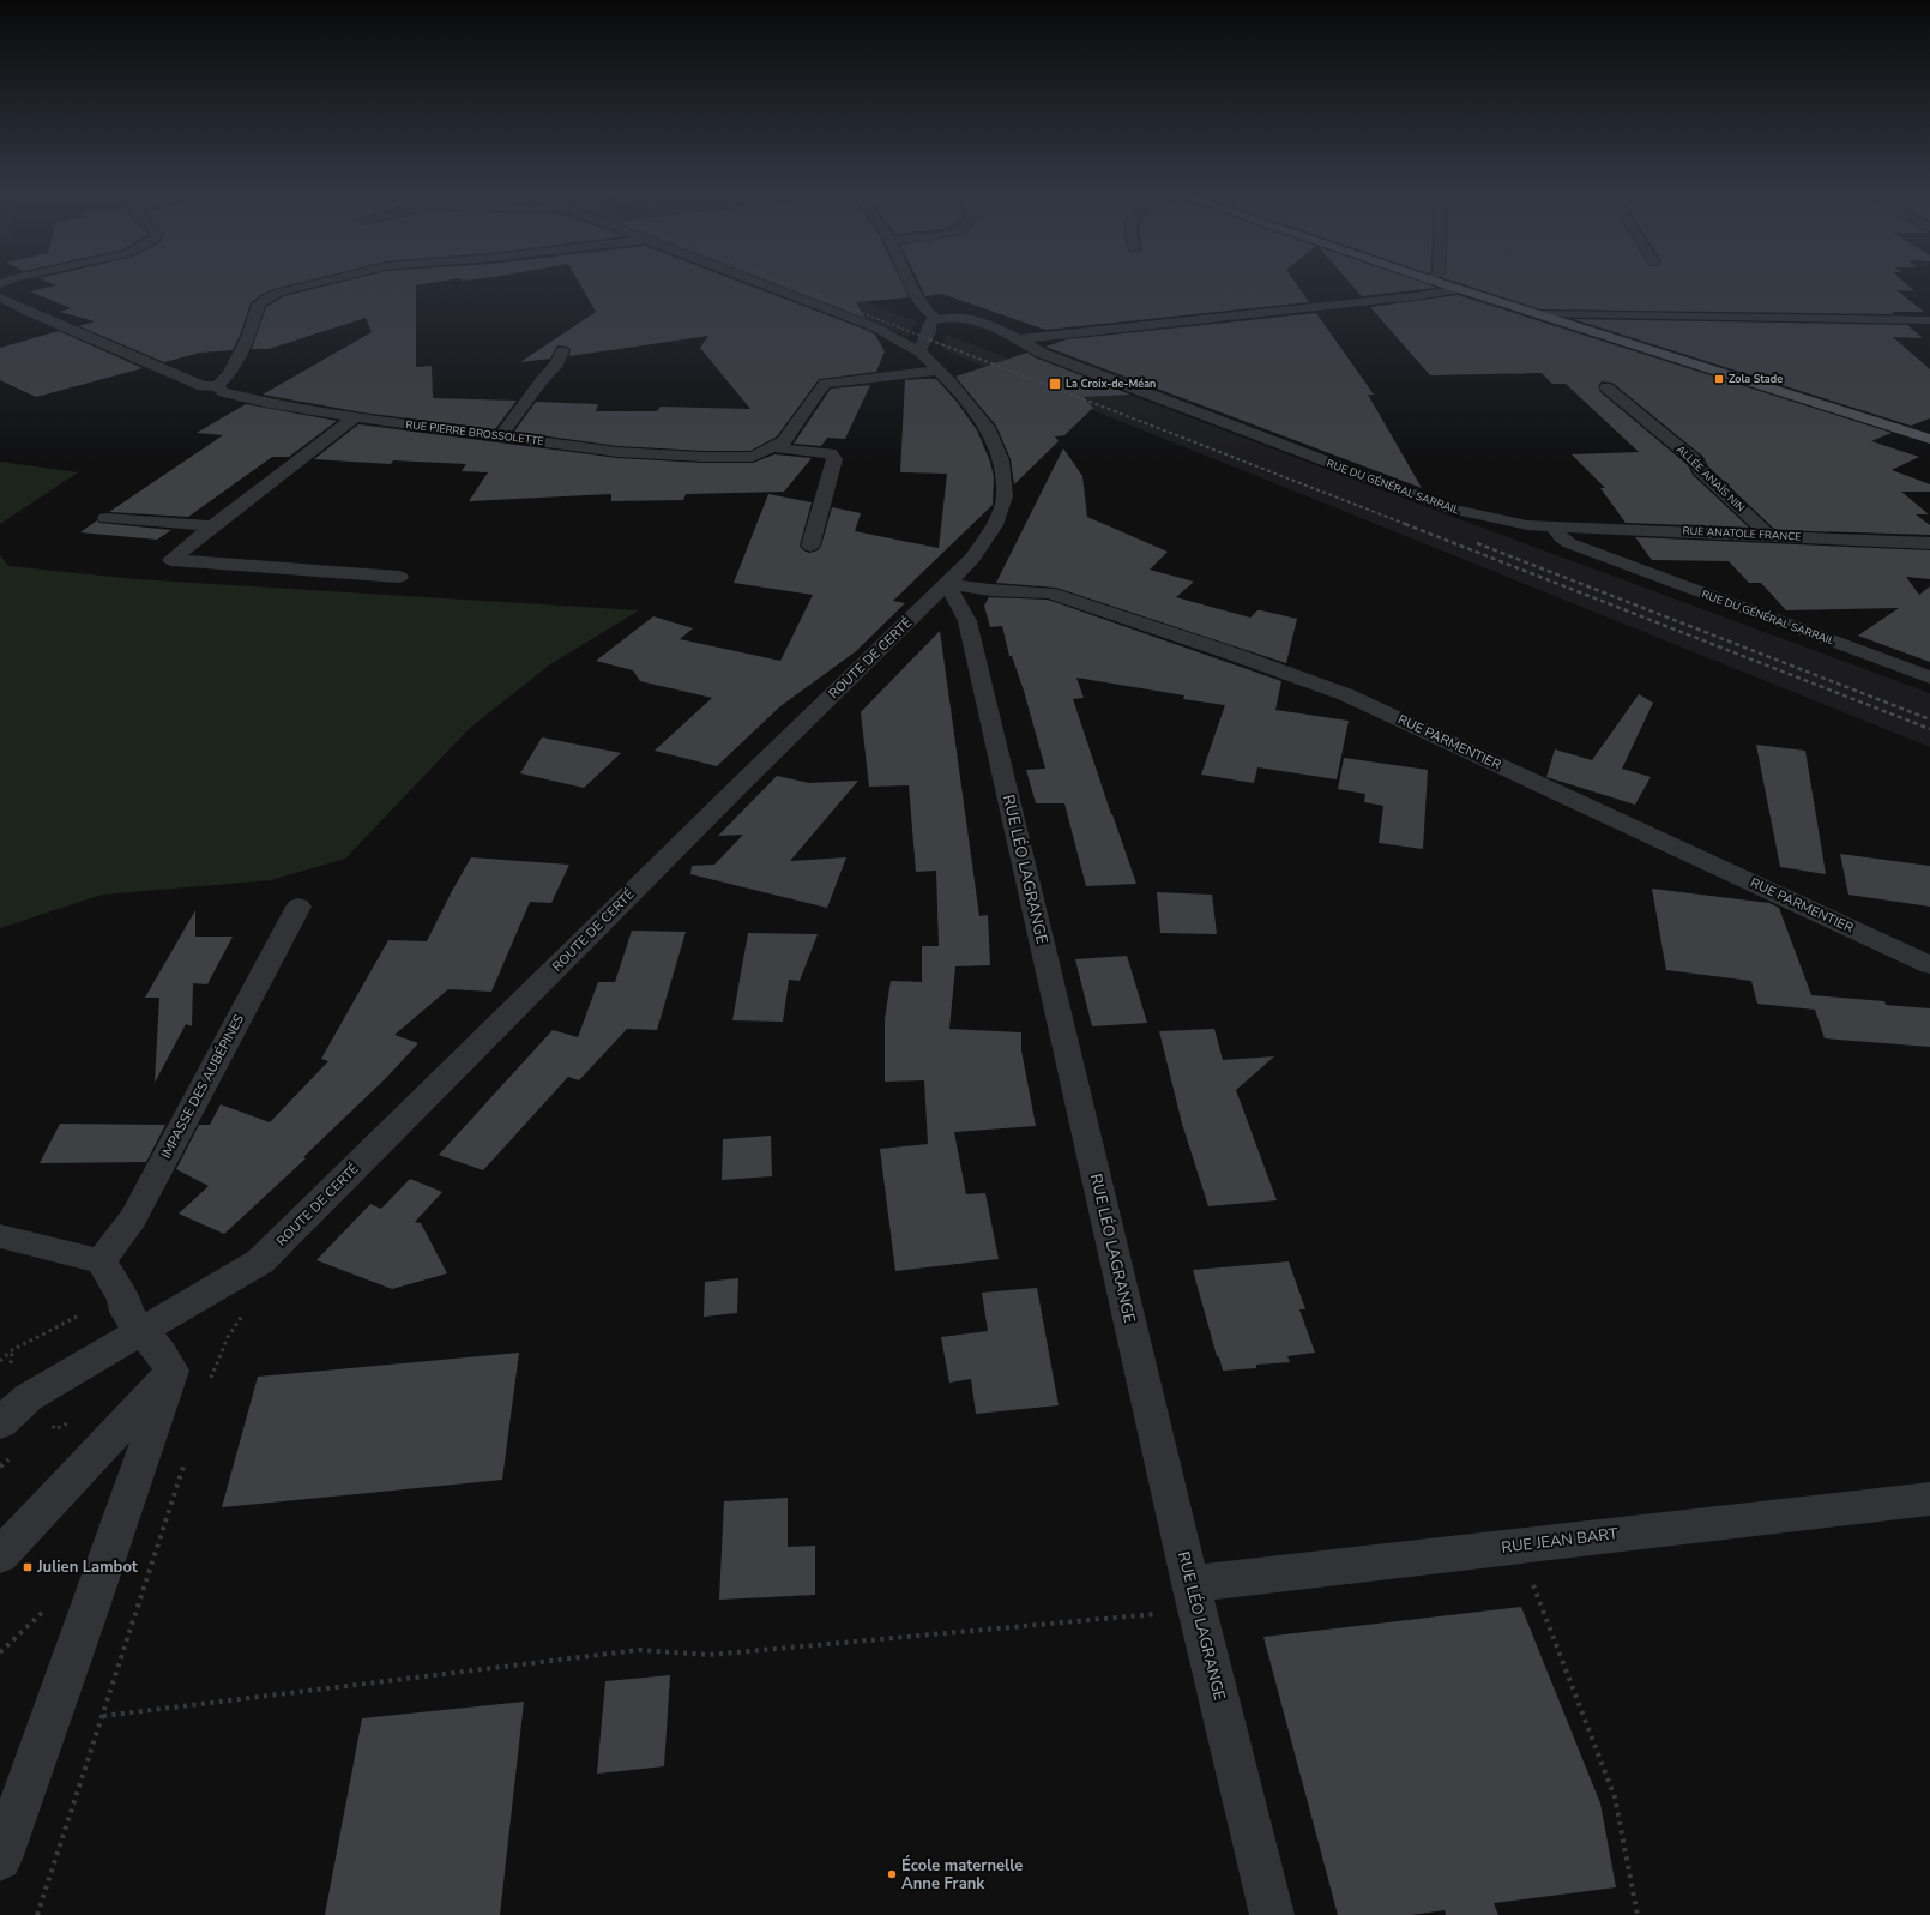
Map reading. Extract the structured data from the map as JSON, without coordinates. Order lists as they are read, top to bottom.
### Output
{
  "streets": {
    "street": [
      "RUE PIERRE BROSSOLETTE",
      "ALLÉE ANAÏS NIN",
      "RUE DU GÉNÉRAL SARRAIL",
      "RUE ANATOLE FRANCE",
      "ROUTE DE CERTÉ",
      "RUE PARMENTIER",
      "RUE LÉO LAGRANGE",
      "IMPASSE DES AUBÉPINES",
      "RUE JEAN BART"
    ]
  },
  "crossings": [
    ["RUE PIERRE BROSSOLETTE", "ROUTE DE CERTÉ"],
    ["ALLÉE ANAÏS NIN", "RUE ANATOLE FRANCE"],
    ["RUE DU GÉNÉRAL SARRAIL", "RUE ANATOLE FRANCE"],
    ["ROUTE DE CERTÉ", "RUE PARMENTIER"],
    ["ROUTE DE CERTÉ", "RUE LÉO LAGRANGE"],
    ["RUE PARMENTIER", "RUE LÉO LAGRANGE"],
    ["RUE LÉO LAGRANGE", "RUE JEAN BART"]
  ],
  "places": {
    "transit": ["Zola Stade", "La Croix-de-Méan", "Julien Lambot"],
    "other": ["École maternelle Anne Frank"]
  }
}
